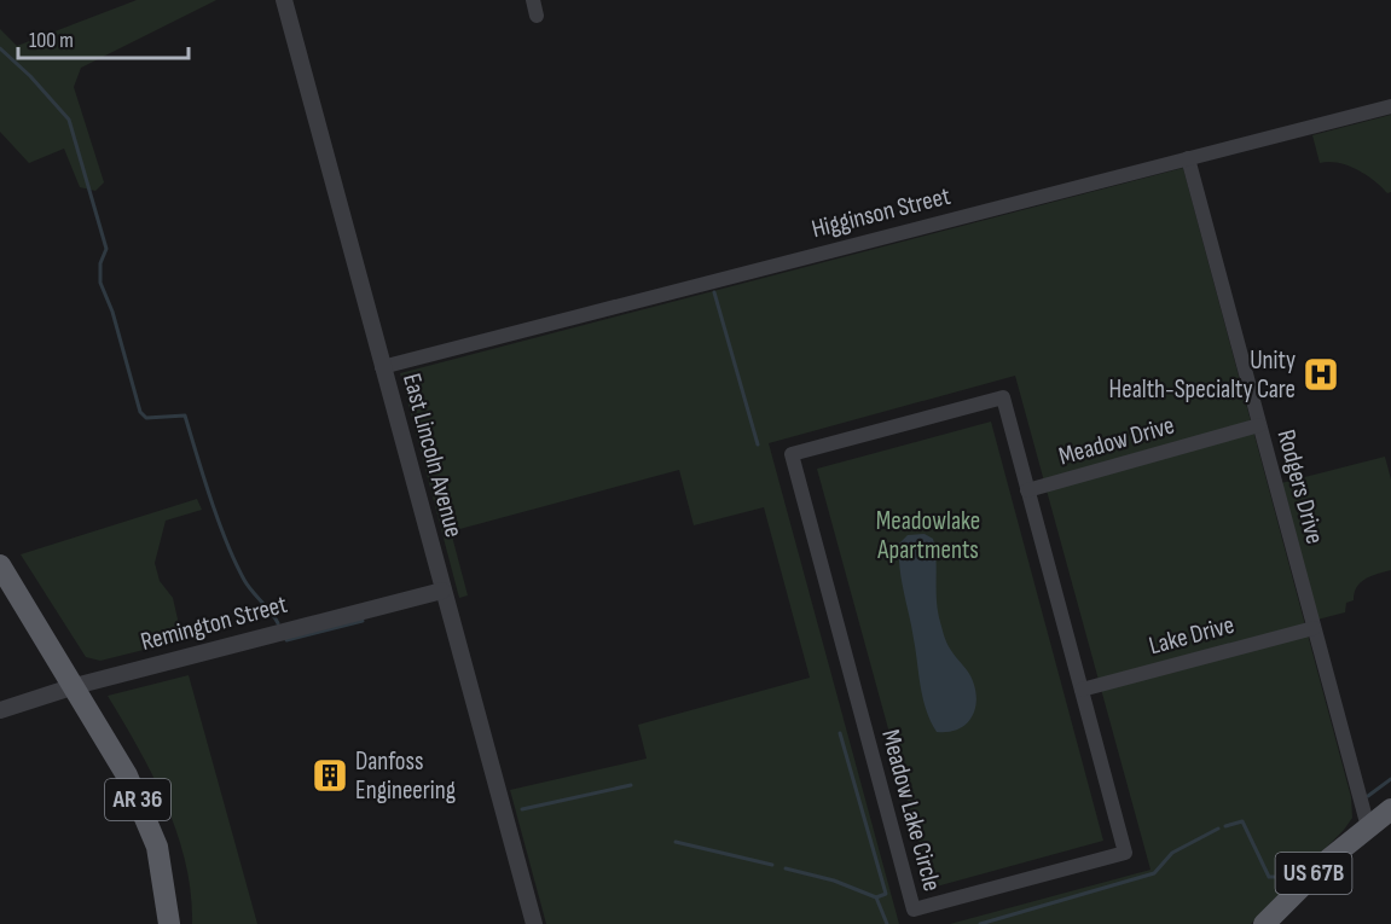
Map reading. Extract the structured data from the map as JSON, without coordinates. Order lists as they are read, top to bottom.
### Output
{
  "streets": {
    "main road": ["AR 36", "US 67B"],
    "street": [
      "Higginson Street",
      "Meadow Drive",
      "East Lincoln Avenue",
      "Rodgers Drive",
      "Remington Street",
      "Lake Drive",
      "Meadow Lake Circle"
    ]
  },
  "crossings": [
    ["Higginson Street", "East Lincoln Avenue"],
    ["Higginson Street", "Rodgers Drive"],
    ["Meadow Drive", "Rodgers Drive"],
    ["Meadow Drive", "Meadow Lake Circle"],
    ["East Lincoln Avenue", "Remington Street"],
    ["Rodgers Drive", "Lake Drive"],
    ["Rodgers Drive", "US 67B"],
    ["Remington Street", "AR 36"],
    ["Lake Drive", "Meadow Lake Circle"]
  ],
  "parks": ["Meadowlake Apartments"],
  "places": {
    "hospital": ["Unity Health-Specialty Care"],
    "building": ["Danfoss Engineering"]
  },
  "scale_bar": "100 m"
}
